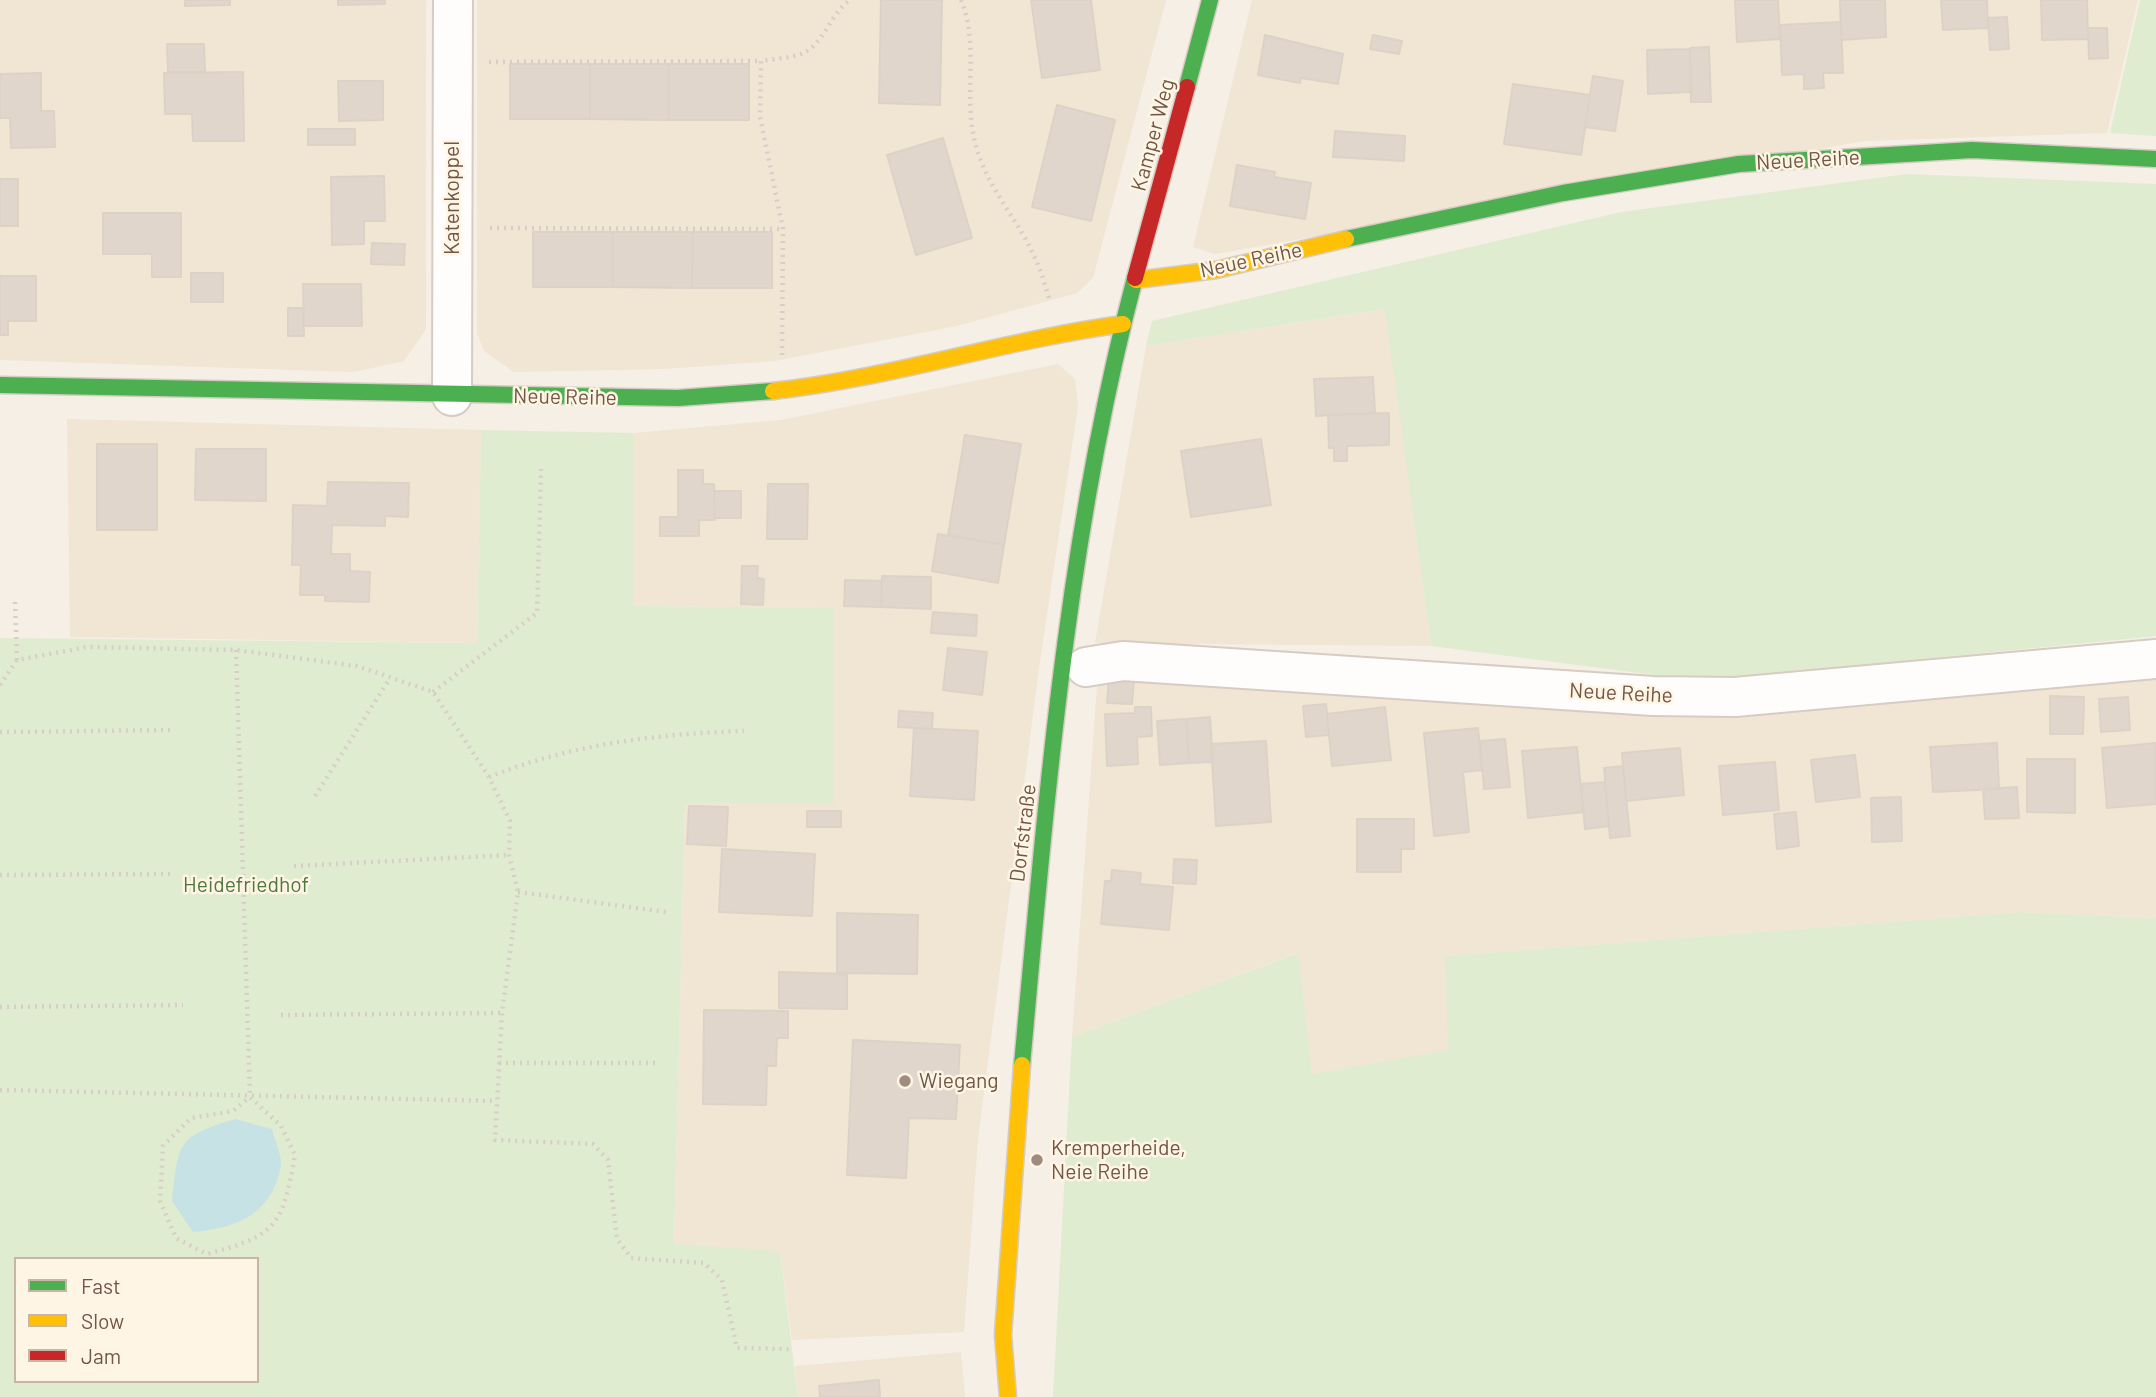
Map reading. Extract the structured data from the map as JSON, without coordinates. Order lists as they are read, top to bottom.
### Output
{
  "streets": {
    "street": [
      "Kamper Weg",
      "Neue Reihe",
      "Katenkoppel",
      "Dorfstraße"
    ]
  },
  "crossings": [
    ["Kamper Weg", "Neue Reihe"],
    ["Kamper Weg", "Dorfstraße"],
    ["Neue Reihe", "Katenkoppel"],
    ["Neue Reihe", "Dorfstraße"]
  ],
  "parks": ["Heidefriedhof"],
  "places": ["Wiegang", "Kremperheide, Neie Reihe"],
  "legend": ["Fast", "Slow", "Jam"]
}
